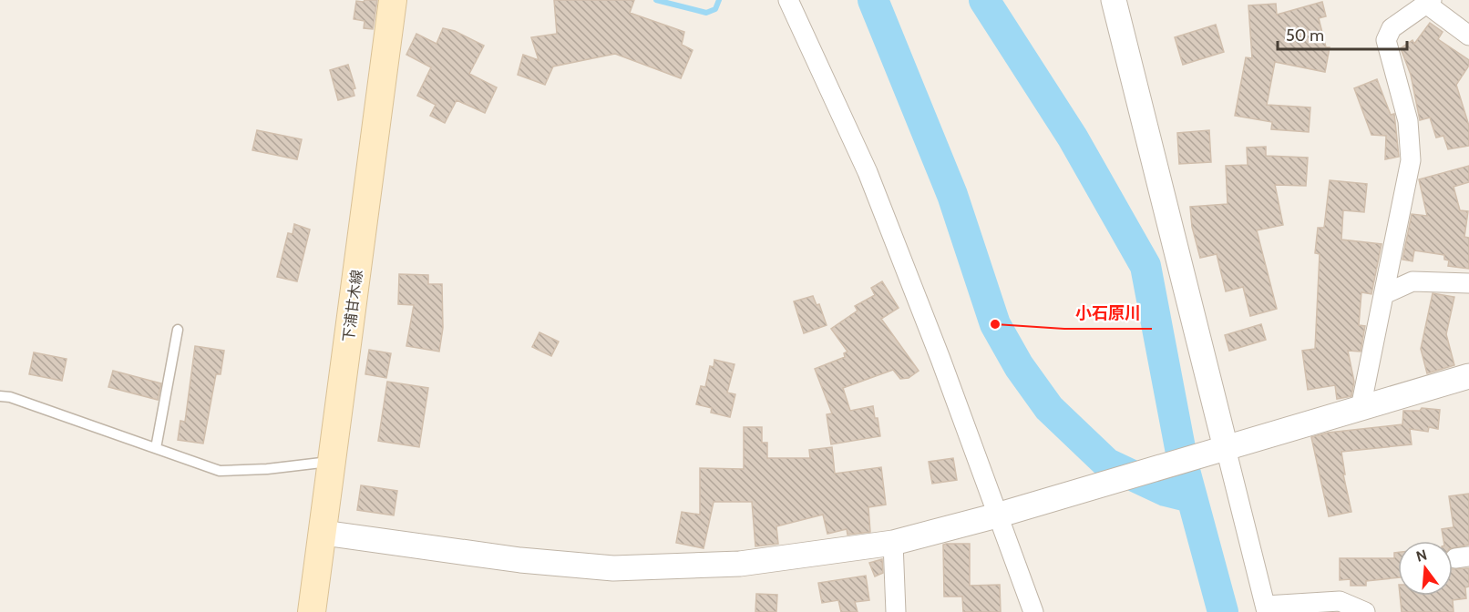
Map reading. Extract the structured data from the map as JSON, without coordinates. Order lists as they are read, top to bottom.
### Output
{
  "streets": {
    "main road": ["下浦甘木線"]
  },
  "places": ["小石原川"],
  "scale_bar": "50 m",
  "north": "top"
}
